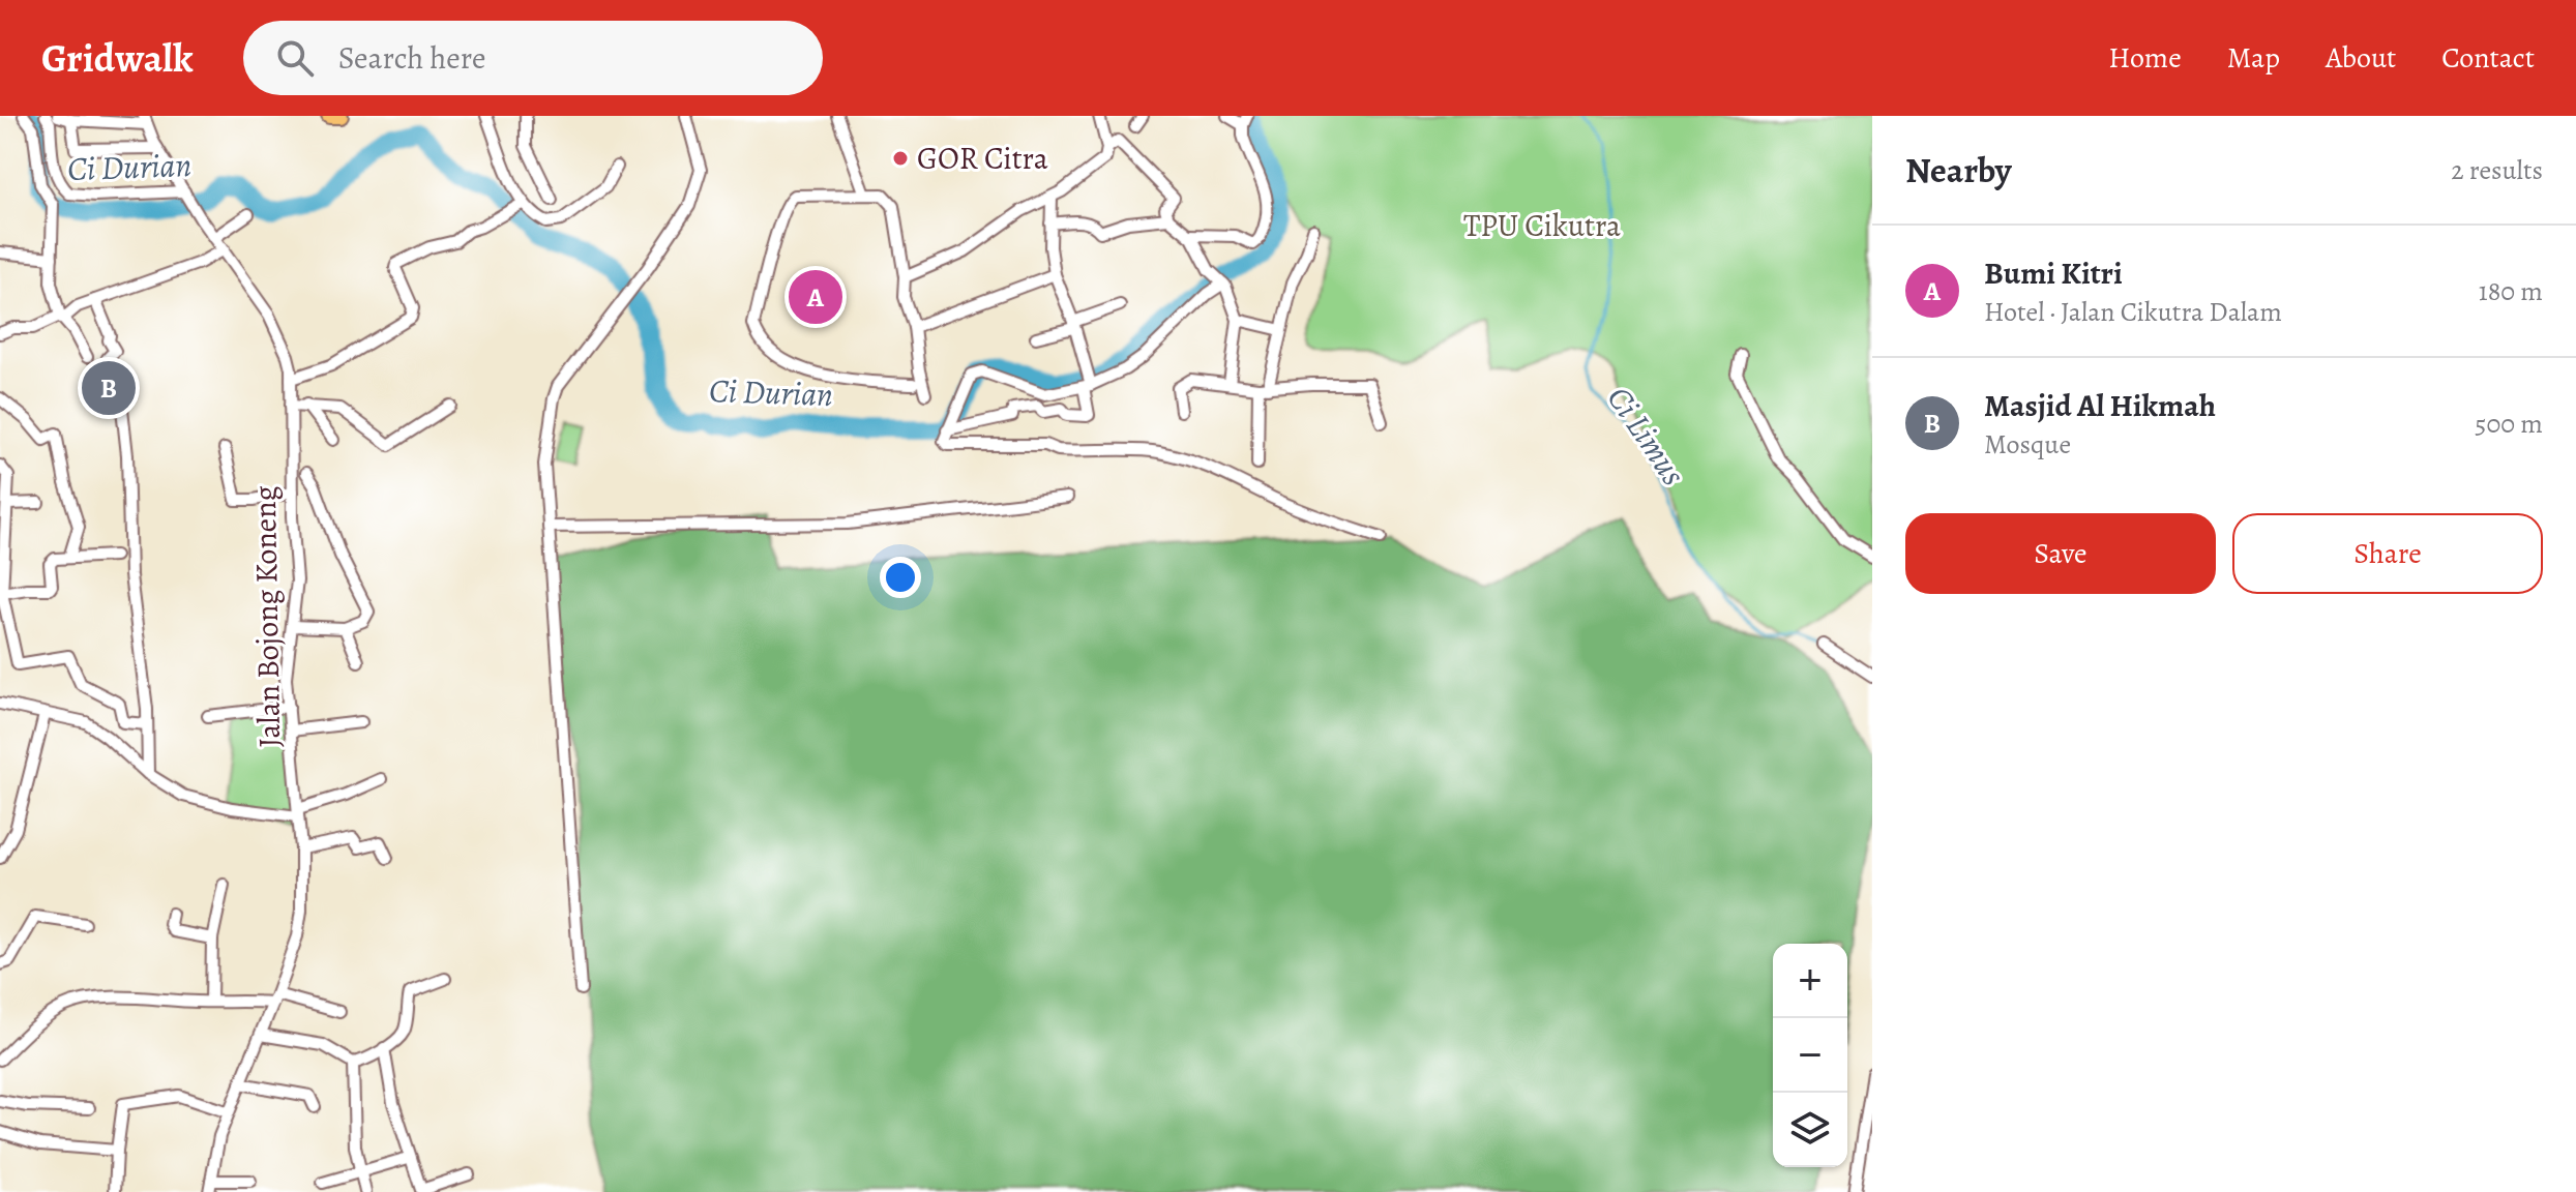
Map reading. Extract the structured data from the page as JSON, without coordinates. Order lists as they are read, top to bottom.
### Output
{
  "streets": {
    "street": ["Jalan Bojong Koneng"]
  },
  "water": ["Ci Durian", "Ci Limus"],
  "parks": ["TPU Cikutra"],
  "places": ["GOR Citra"],
  "page": {
    "header": "Gridwalk",
    "search": "Search here",
    "nav": [
      "Home",
      "Map",
      "About",
      "Contact"
    ],
    "heading": ["Nearby", "2 results"],
    "list": [
      {
        "mark": "A",
        "name": "Bumi Kitri",
        "note": "Hotel · Jalan Cikutra Dalam",
        "value": "180 m"
      },
      {
        "mark": "B",
        "name": "Masjid Al Hikmah",
        "note": "Mosque",
        "value": "500 m"
      }
    ],
    "pins": ["A", "B"],
    "buttons": ["Save", "Share"],
    "map_buttons": ["+", "−"]
  }
}
